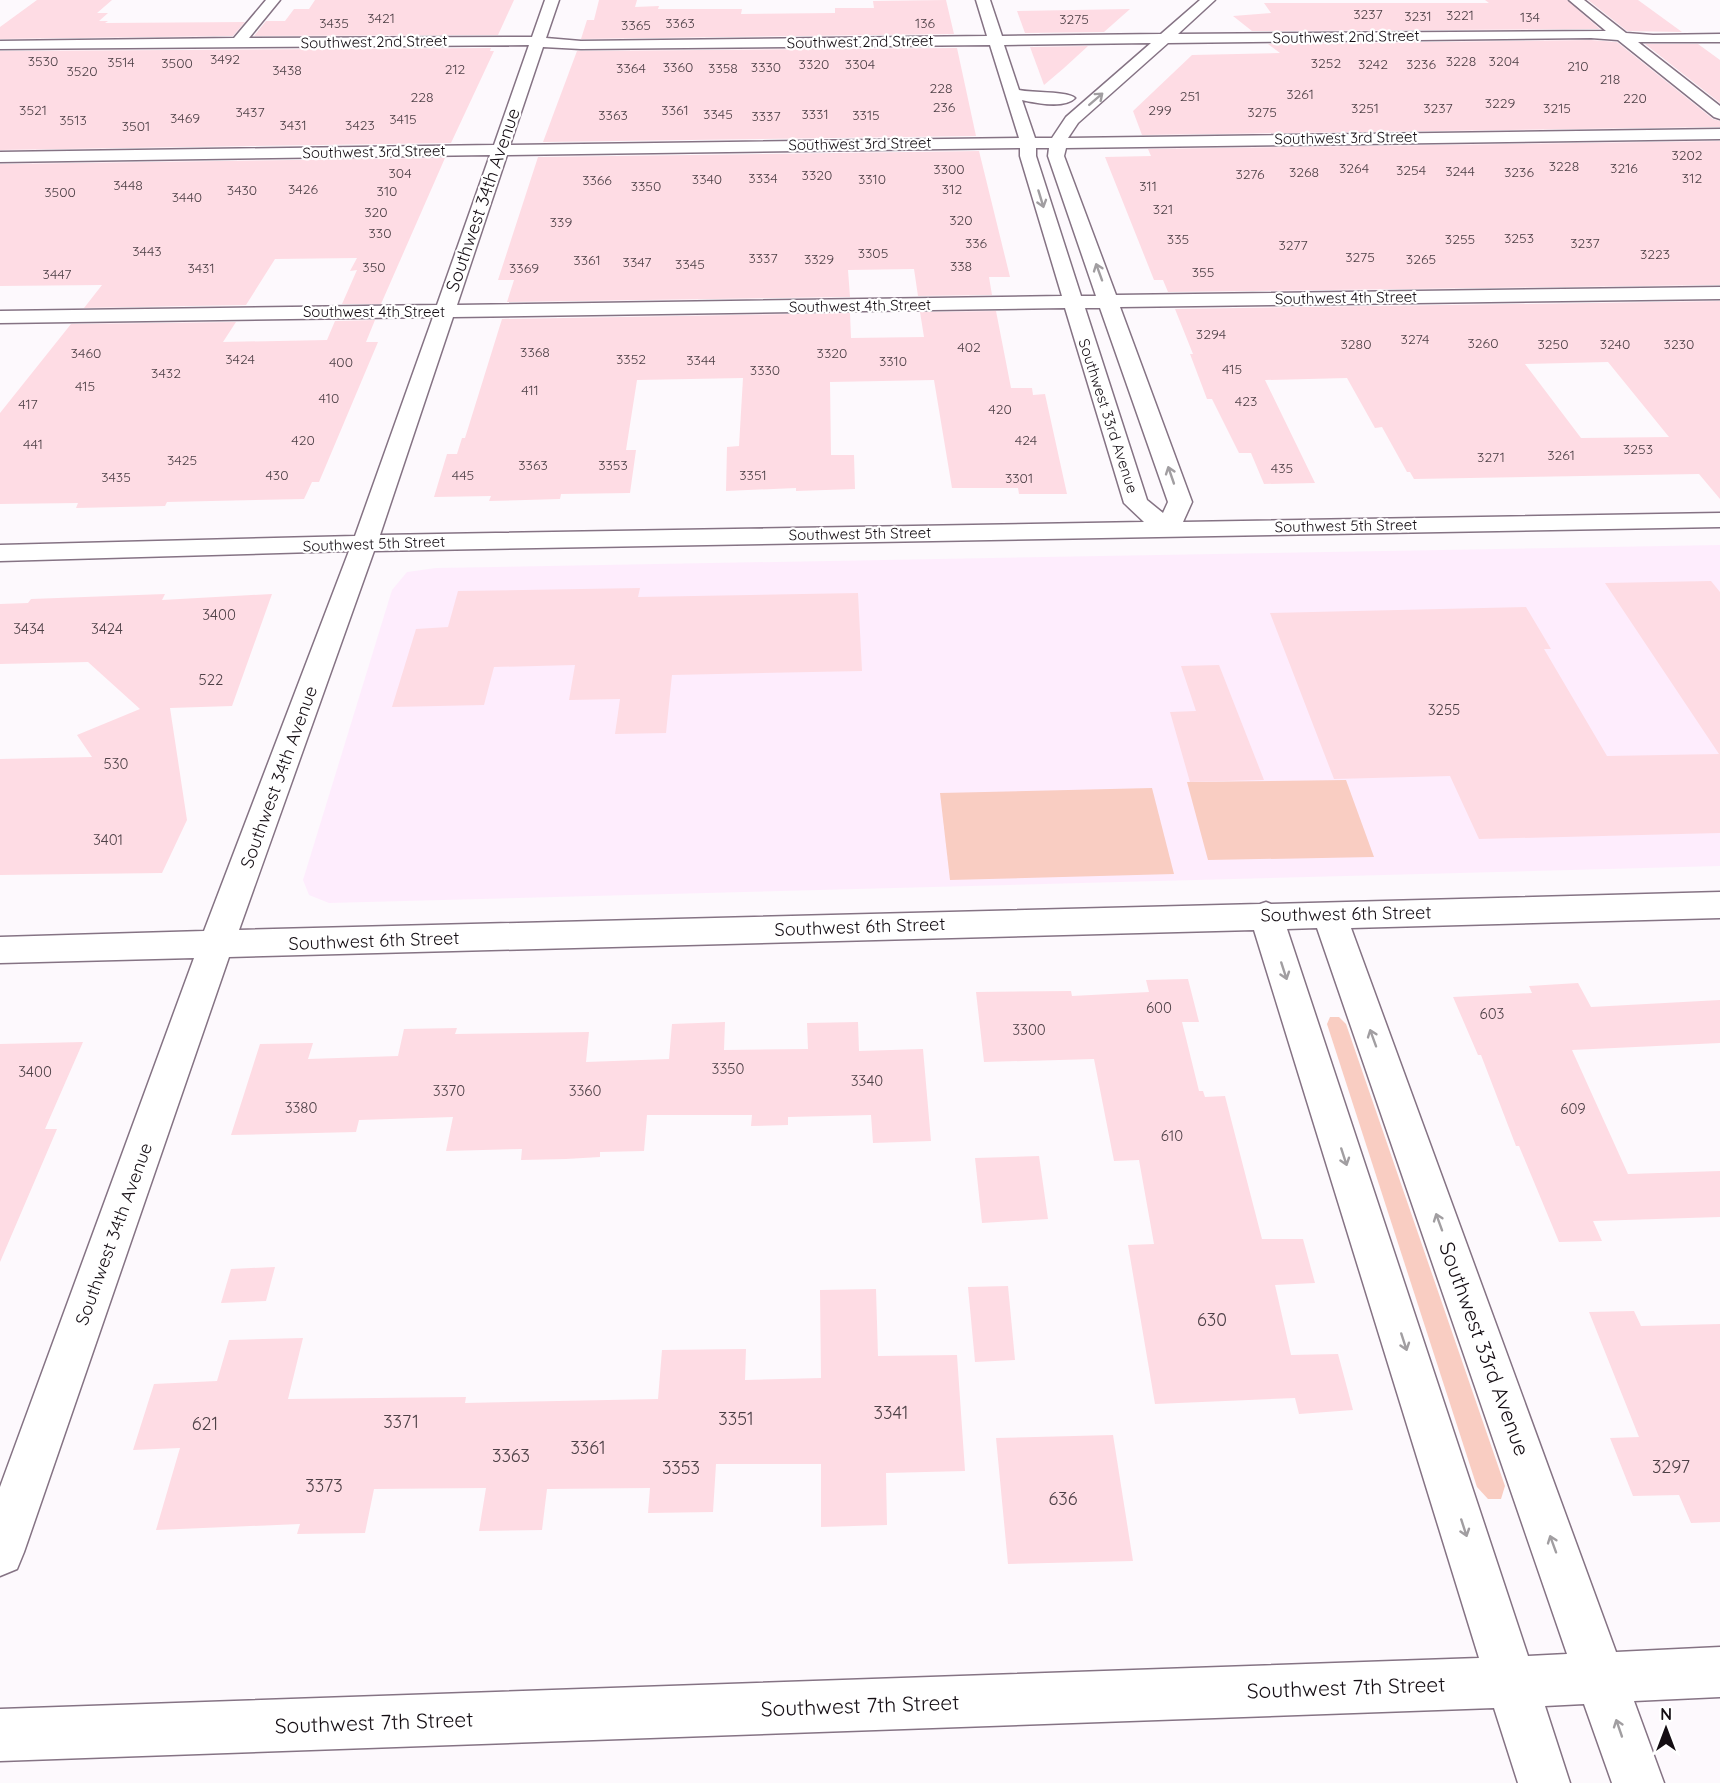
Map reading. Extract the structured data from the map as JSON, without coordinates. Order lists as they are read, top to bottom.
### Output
{
  "streets": {
    "street": [
      "Southwest 2nd Street",
      "Southwest 3rd Street",
      "Southwest 34th Avenue",
      "Southwest 4th Street",
      "Southwest 33rd Avenue",
      "Southwest 5th Street",
      "Southwest 6th Street",
      "Southwest 7th Street"
    ]
  },
  "crossings": [
    ["Southwest 2nd Street", "Southwest 34th Avenue"],
    ["Southwest 2nd Street", "Southwest 33rd Avenue"],
    ["Southwest 3rd Street", "Southwest 34th Avenue"],
    ["Southwest 3rd Street", "Southwest 33rd Avenue"],
    ["Southwest 34th Avenue", "Southwest 4th Street"],
    ["Southwest 34th Avenue", "Southwest 5th Street"],
    ["Southwest 34th Avenue", "Southwest 6th Street"],
    ["Southwest 4th Street", "Southwest 33rd Avenue"],
    ["Southwest 33rd Avenue", "Southwest 5th Street"],
    ["Southwest 33rd Avenue", "Southwest 6th Street"],
    ["Southwest 33rd Avenue", "Southwest 7th Street"]
  ],
  "house_numbers": [
    "3237",
    "3221",
    "3231",
    "134",
    "3421",
    "3275",
    "3435",
    "3363",
    "136",
    "3365",
    "3492",
    "3530",
    "3228",
    "3204",
    "3514",
    "3500",
    "3252",
    "3320",
    "3304",
    "3242",
    "3236",
    "210",
    "3360",
    "3330",
    "3364",
    "3358",
    "212",
    "3438",
    "3520",
    "218",
    "228",
    "3261",
    "251",
    "228",
    "220",
    "3229",
    "236",
    "3251",
    "3237",
    "3215",
    "3521",
    "3361",
    "299",
    "3437",
    "3275",
    "3345",
    "3331",
    "3363",
    "3315",
    "3337",
    "3469",
    "3415",
    "3513",
    "3431",
    "3423",
    "3501",
    "3202",
    "3228",
    "3264",
    "3216",
    "3300",
    "3254",
    "3244",
    "3268",
    "3236",
    "304",
    "3276",
    "3320",
    "3334",
    "312",
    "3340",
    "3310",
    "3366",
    "3448",
    "3350",
    "311",
    "3426",
    "312",
    "3430",
    "310",
    "3500",
    "3440",
    "321",
    "320",
    "320",
    "339",
    "330",
    "3253",
    "335",
    "3255",
    "336",
    "3237",
    "3277",
    "3443",
    "3305",
    "3223",
    "3275",
    "3337",
    "3329",
    "3265",
    "3361",
    "3347",
    "3345",
    "338",
    "350",
    "3431",
    "3369",
    "355",
    "3447",
    "3294",
    "3274",
    "3260",
    "3280",
    "3250",
    "3240",
    "3230",
    "402",
    "3368",
    "3460",
    "3320",
    "3424",
    "3352",
    "3344",
    "3310",
    "400",
    "415",
    "3330",
    "3432",
    "415",
    "411",
    "410",
    "423",
    "417",
    "420",
    "420",
    "424",
    "441",
    "3253",
    "3261",
    "3271",
    "3425",
    "3363",
    "3353",
    "435",
    "430",
    "445",
    "3351",
    "3435",
    "3301",
    "3400",
    "3434",
    "3424",
    "522",
    "3255",
    "530",
    "3401",
    "600",
    "603",
    "3300",
    "3350",
    "3400",
    "3340",
    "3370",
    "3360",
    "3380",
    "609",
    "610",
    "630",
    "3341",
    "3351",
    "3371",
    "621",
    "3361",
    "3363",
    "3297",
    "3353",
    "3373",
    "636"
  ],
  "north": "top"
}
